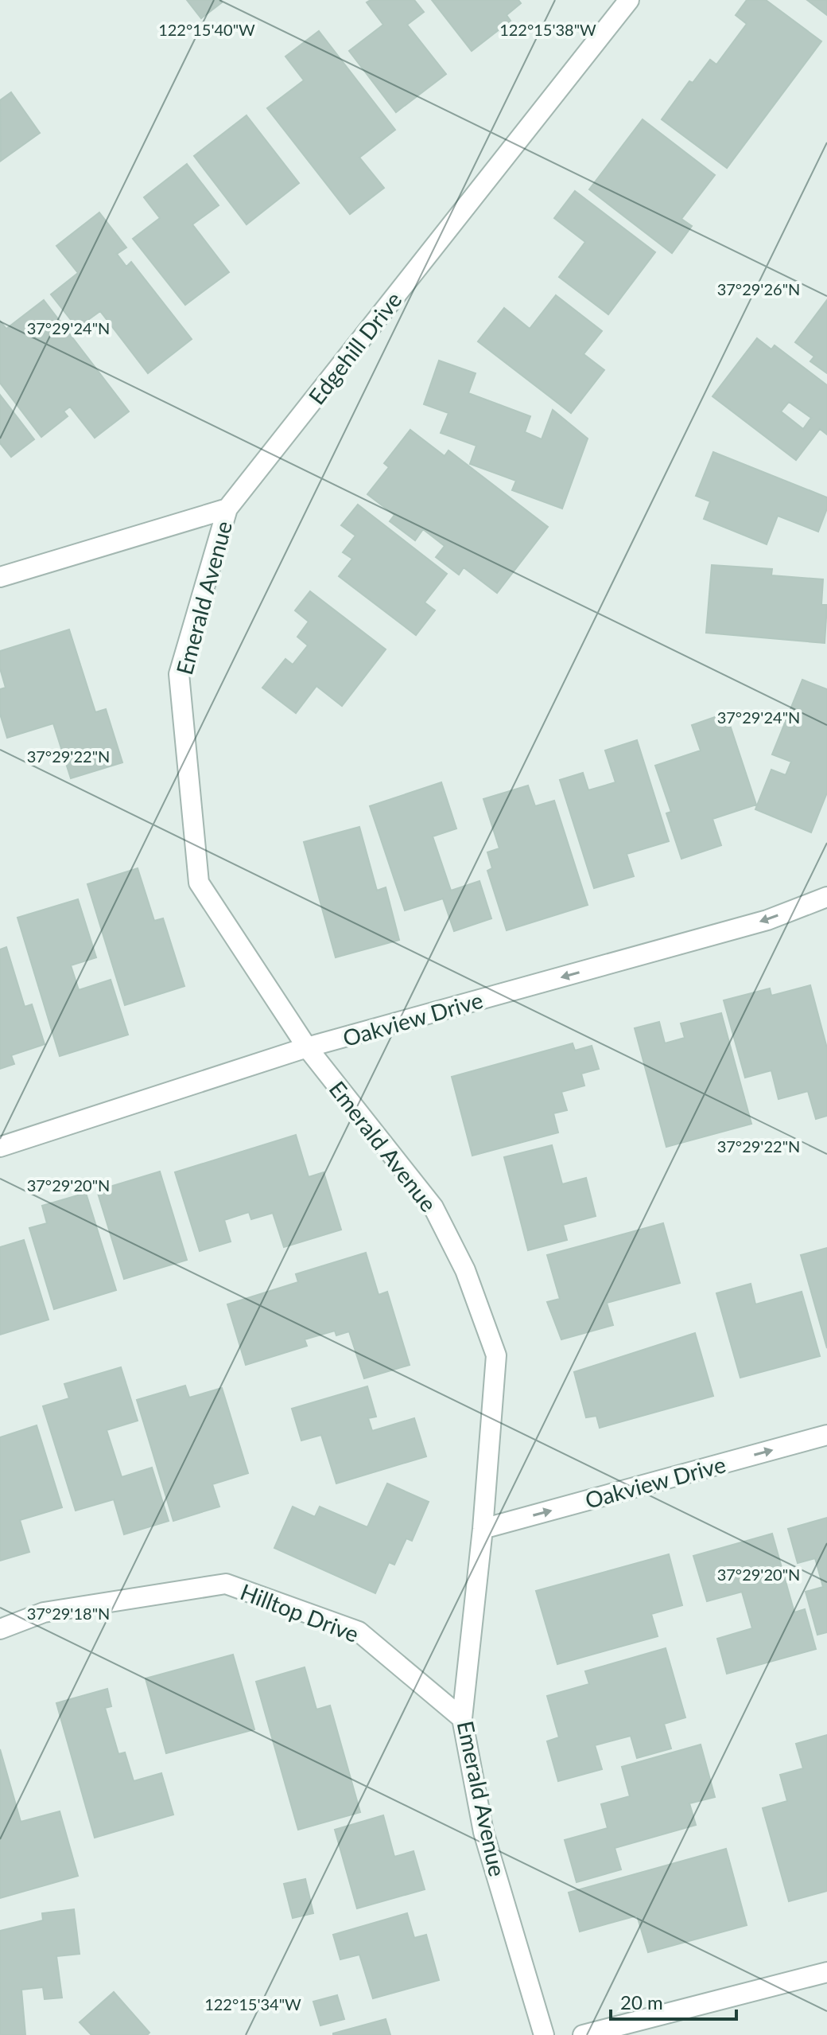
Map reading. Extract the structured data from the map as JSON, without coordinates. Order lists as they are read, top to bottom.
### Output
{
  "streets": {
    "street": [
      "Edgehill Drive",
      "Emerald Avenue",
      "Oakview Drive",
      "Hilltop Drive"
    ]
  },
  "crossings": [
    ["Edgehill Drive", "Emerald Avenue"],
    ["Emerald Avenue", "Oakview Drive"],
    ["Emerald Avenue", "Hilltop Drive"]
  ],
  "scale_bar": "20 m",
  "coordinates": [
    "122°15'40\"W",
    "122°15'38\"W",
    "37°29'26\"N",
    "37°29'24\"N",
    "37°29'22\"N",
    "37°29'20\"N",
    "37°29'18\"N",
    "122°15'34\"W"
  ]
}
